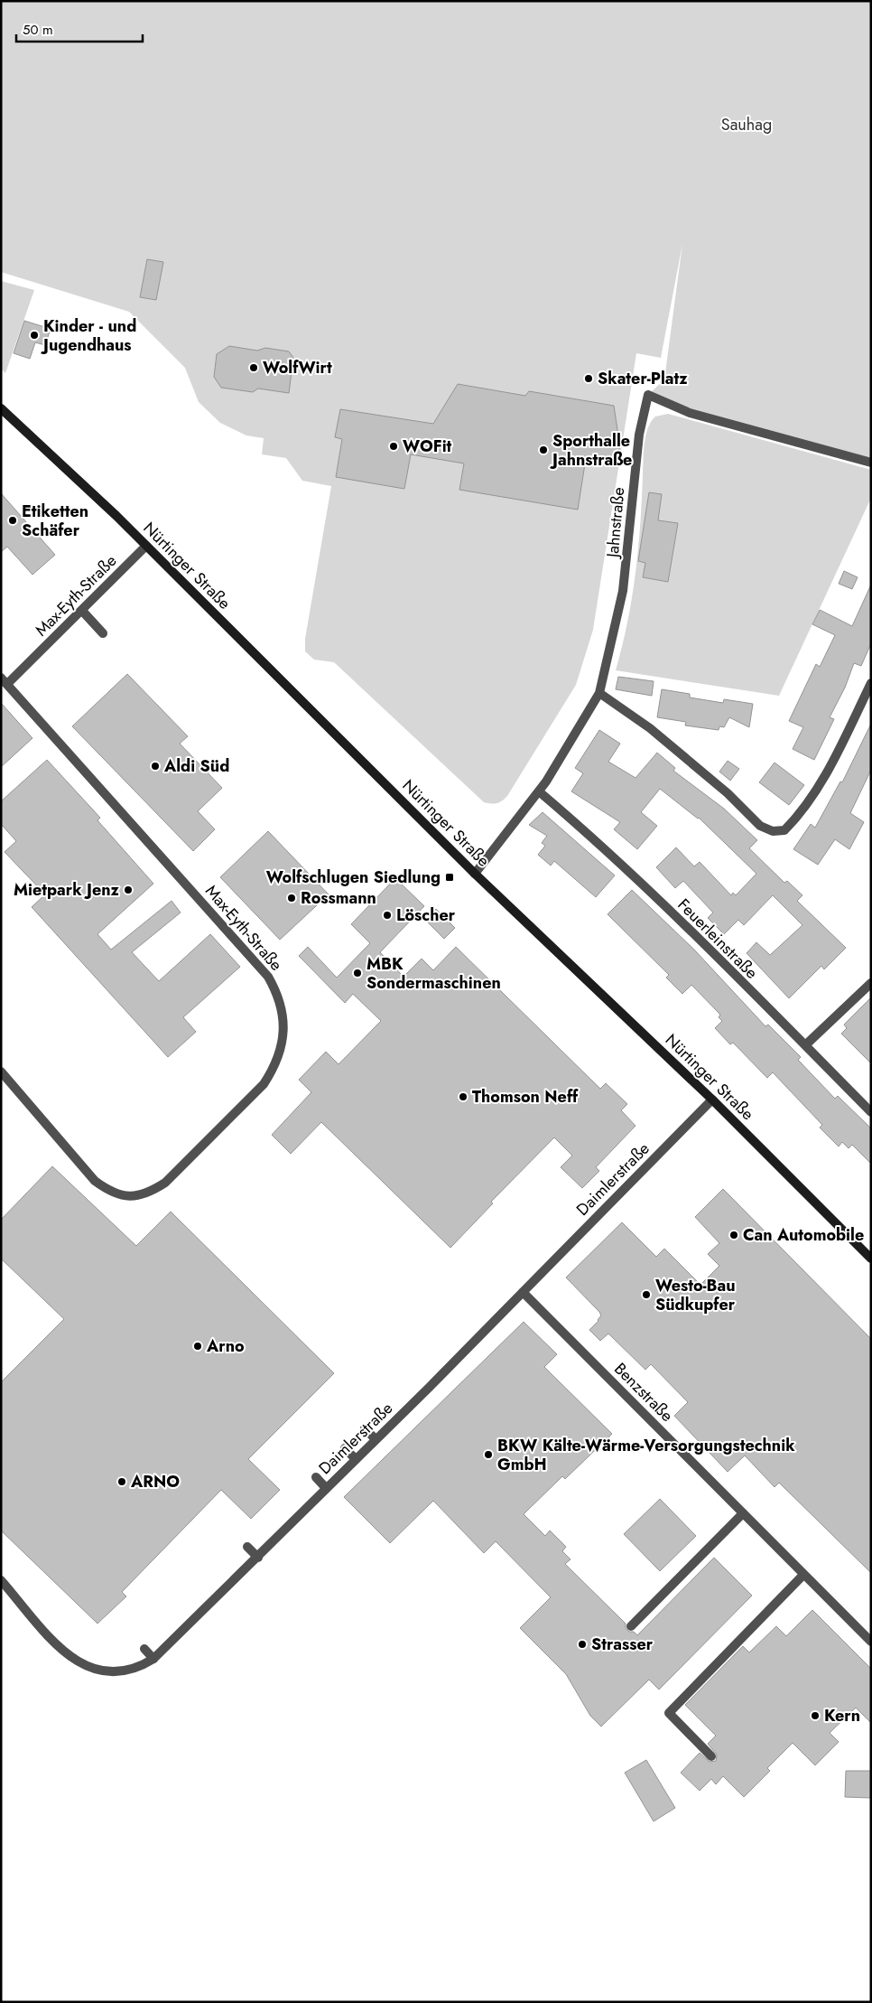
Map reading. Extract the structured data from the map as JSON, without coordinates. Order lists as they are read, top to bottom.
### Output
{
  "streets": {
    "main road": ["Nürtinger Straße"],
    "street": [
      "Jahnstraße",
      "Max-Eyth-Straße",
      "Feuerleinstraße",
      "Daimlerstraße",
      "Benzstraße"
    ]
  },
  "crossings": [
    ["Jahnstraße", "Nürtinger Straße"],
    ["Jahnstraße", "Feuerleinstraße"],
    ["Nürtinger Straße", "Max-Eyth-Straße"],
    ["Nürtinger Straße", "Daimlerstraße"],
    ["Daimlerstraße", "Benzstraße"]
  ],
  "parks": ["Sauhag"],
  "places": {
    "other": [
      "Kinder - und Jugendhaus",
      "WolfWirt",
      "Skater-Platz",
      "WOFit",
      "Sporthalle Jahnstraße",
      "Etiketten Schäfer",
      "Aldi Süd",
      "Mietpark Jenz",
      "Rossmann",
      "Löscher",
      "MBK Sondermaschinen",
      "Thomson Neff",
      "Can Automobile",
      "Westo-Bau Südkupfer",
      "Arno",
      "BKW Kälte-Wärme-Versorgungstechnik GmbH",
      "ARNO",
      "Strasser",
      "Kern"
    ],
    "transit": ["Wolfschlugen Siedlung"]
  },
  "scale_bar": "50 m"
}
